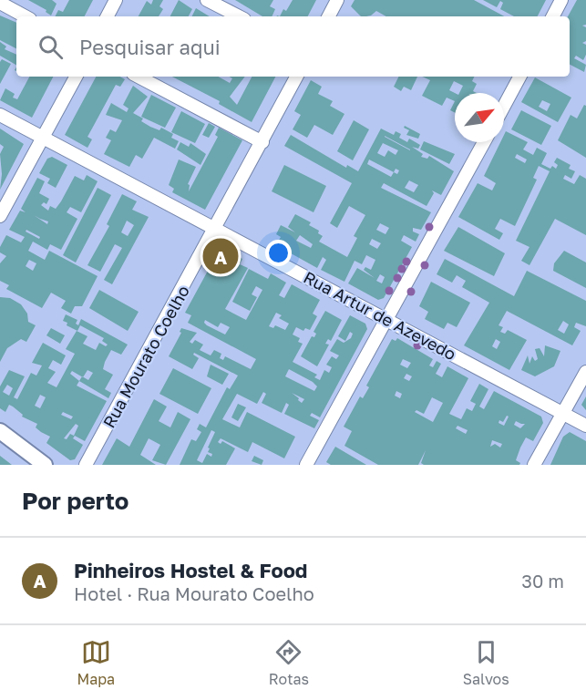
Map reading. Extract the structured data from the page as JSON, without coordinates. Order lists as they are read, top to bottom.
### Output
{
  "streets": {
    "street": ["Rua Artur de Azevedo", "Rua Mourato Coelho"]
  },
  "crossings": [
    ["Rua Artur de Azevedo", "Rua Mourato Coelho"]
  ],
  "north": "top right",
  "page": {
    "search": "Pesquisar aqui",
    "pins": "A",
    "heading": "Por perto",
    "list": [
      {
        "mark": "A",
        "name": "Pinheiros Hostel & Food",
        "note": "Hotel · Rua Mourato Coelho",
        "value": "30 m"
      }
    ],
    "nav": ["Mapa", "Rotas", "Salvos"]
  }
}
